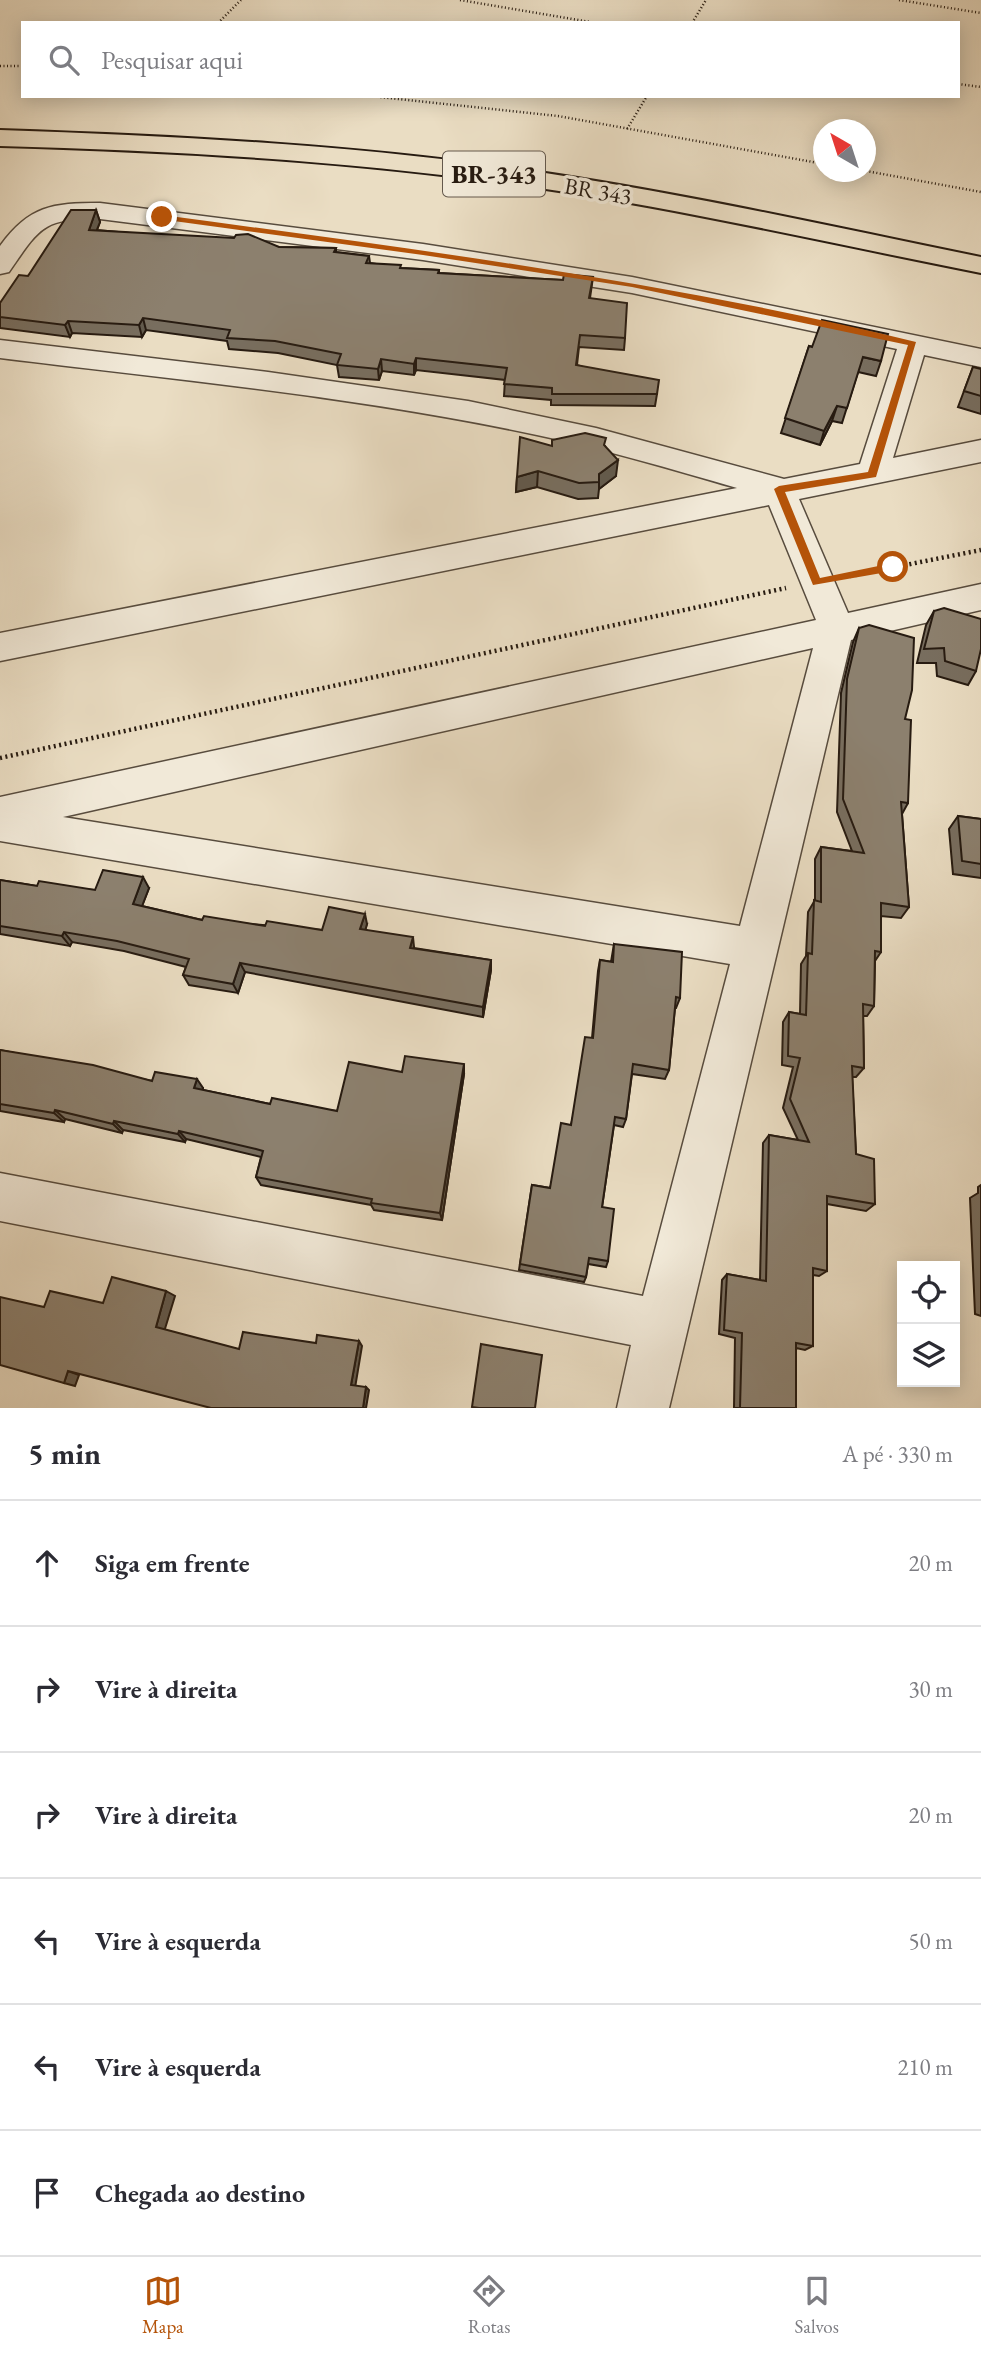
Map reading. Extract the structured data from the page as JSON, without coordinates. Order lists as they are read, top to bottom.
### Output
{
  "streets": {
    "main road": ["BR-343", "BR 343"]
  },
  "north": "top left",
  "page": {
    "search": "Pesquisar aqui",
    "heading": ["5 min", "A pé · 330 m"],
    "list": [
      ["Siga em frente", "20 m"],
      ["Vire à direita", "30 m"],
      ["Vire à direita", "20 m"],
      ["Vire à esquerda", "50 m"],
      ["Vire à esquerda", "210 m"],
      "Chegada ao destino"
    ],
    "nav": ["Mapa", "Rotas", "Salvos"]
  }
}
